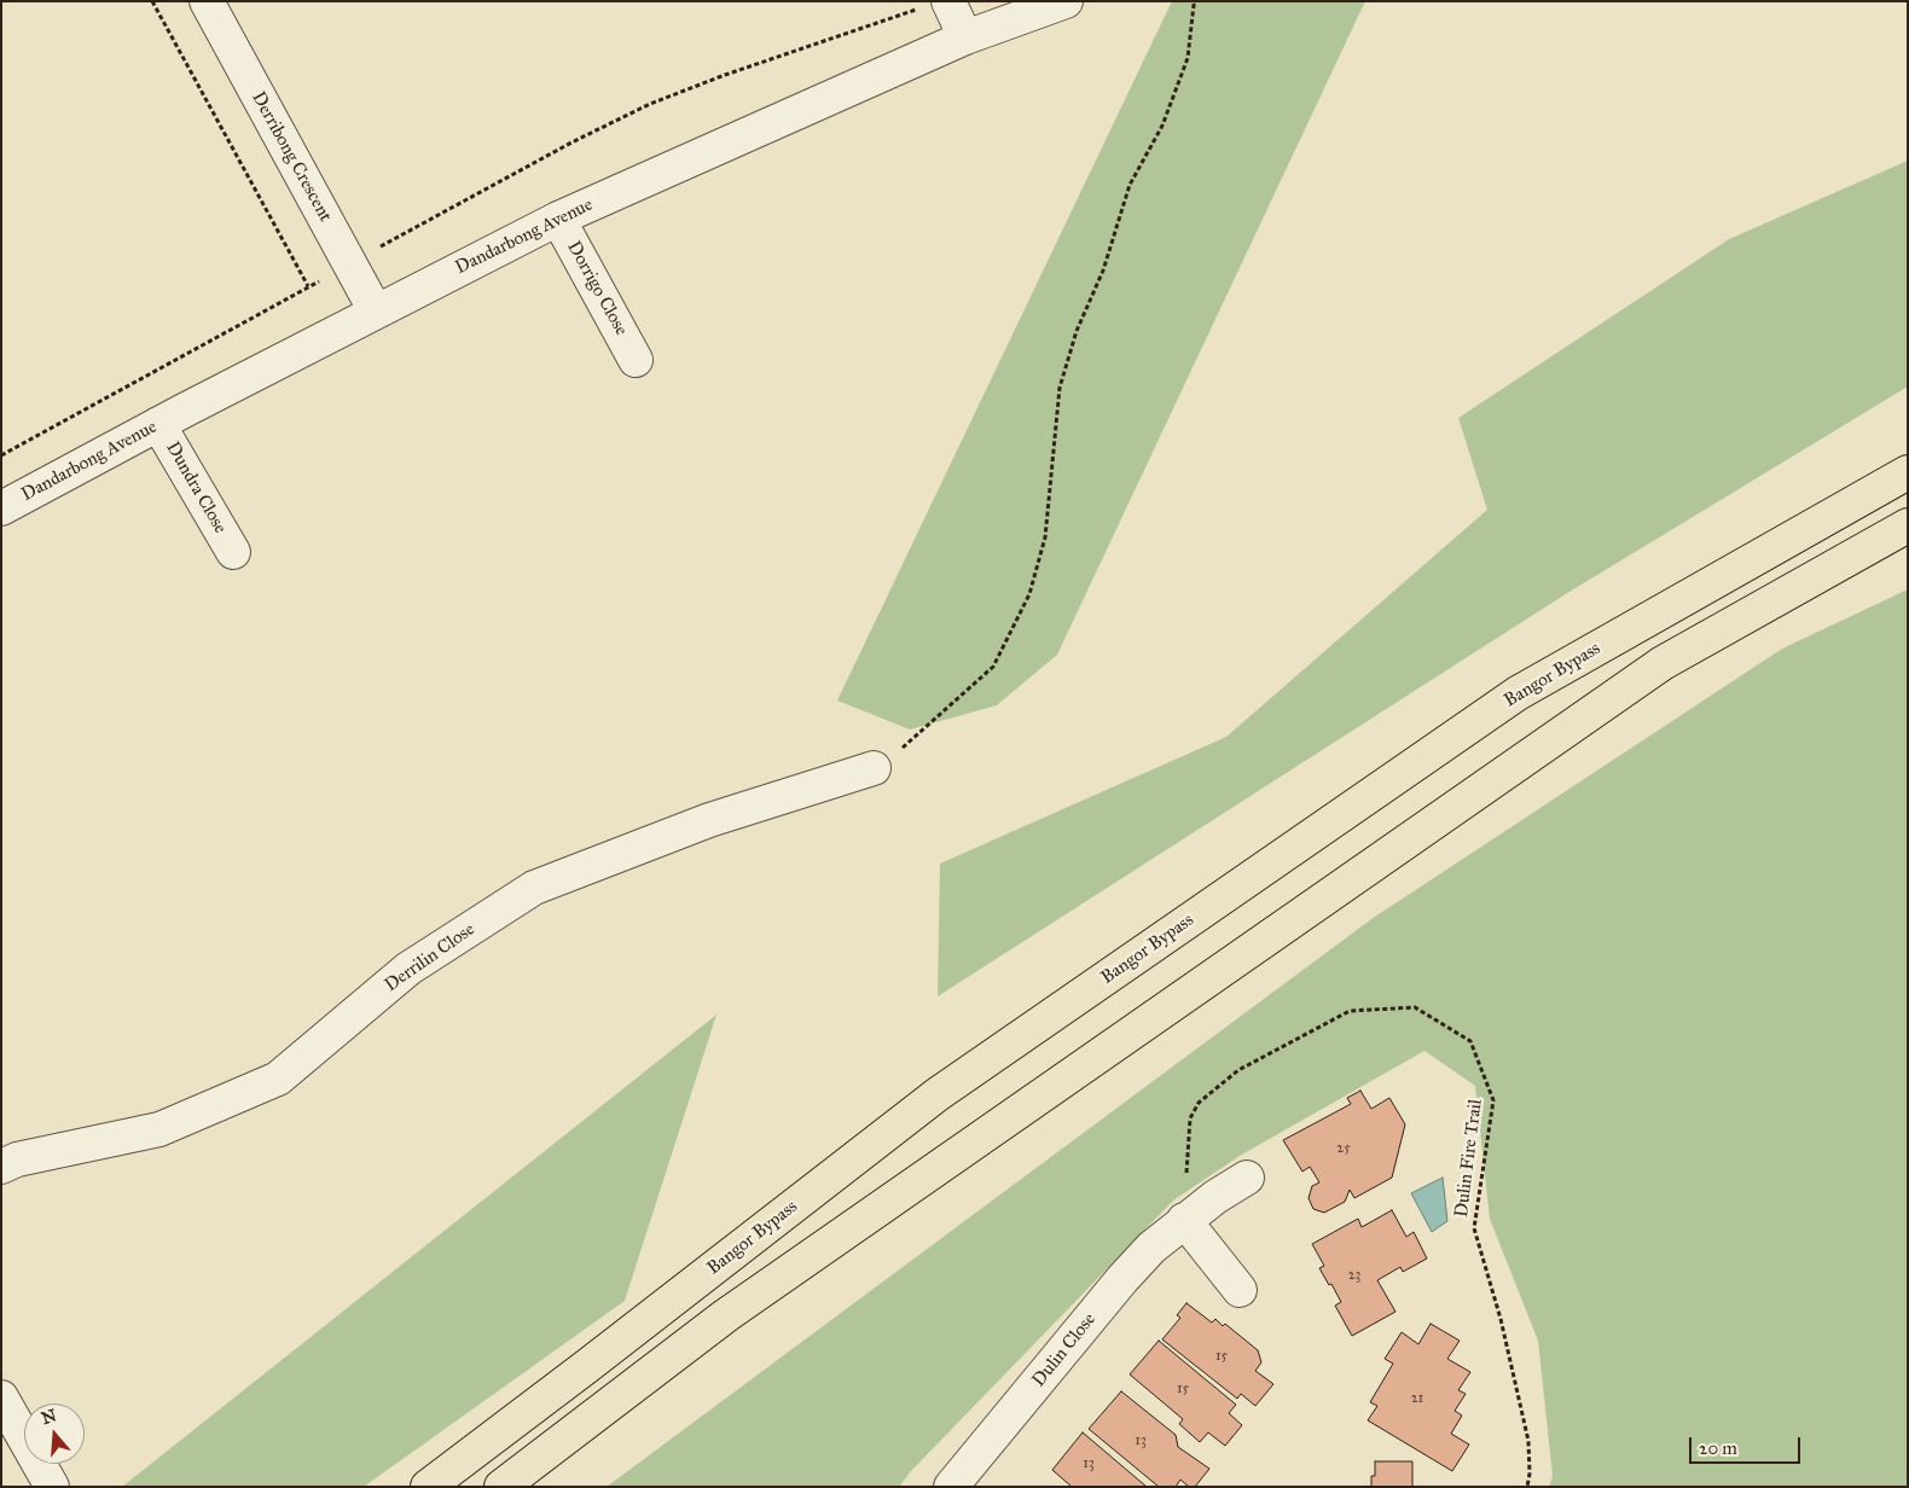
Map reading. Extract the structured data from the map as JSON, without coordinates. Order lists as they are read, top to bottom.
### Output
{
  "streets": {
    "main road": ["Bangor Bypass"],
    "street": [
      "Derribong Crescent",
      "Dandarbong Avenue",
      "Dorrigo Close",
      "Dundra Close",
      "Derrilin Close",
      "Dulin Close"
    ],
    "path": ["Dulin Fire Trail"]
  },
  "crossings": [
    ["Derribong Crescent", "Dandarbong Avenue"],
    ["Dandarbong Avenue", "Dorrigo Close"],
    ["Dandarbong Avenue", "Dundra Close"],
    ["Dulin Fire Trail", "Dulin Close"]
  ],
  "house_numbers": [
    "25",
    "23",
    "15",
    "15",
    "21",
    "13",
    "13"
  ],
  "scale_bar": "20 m",
  "north": "top"
}
